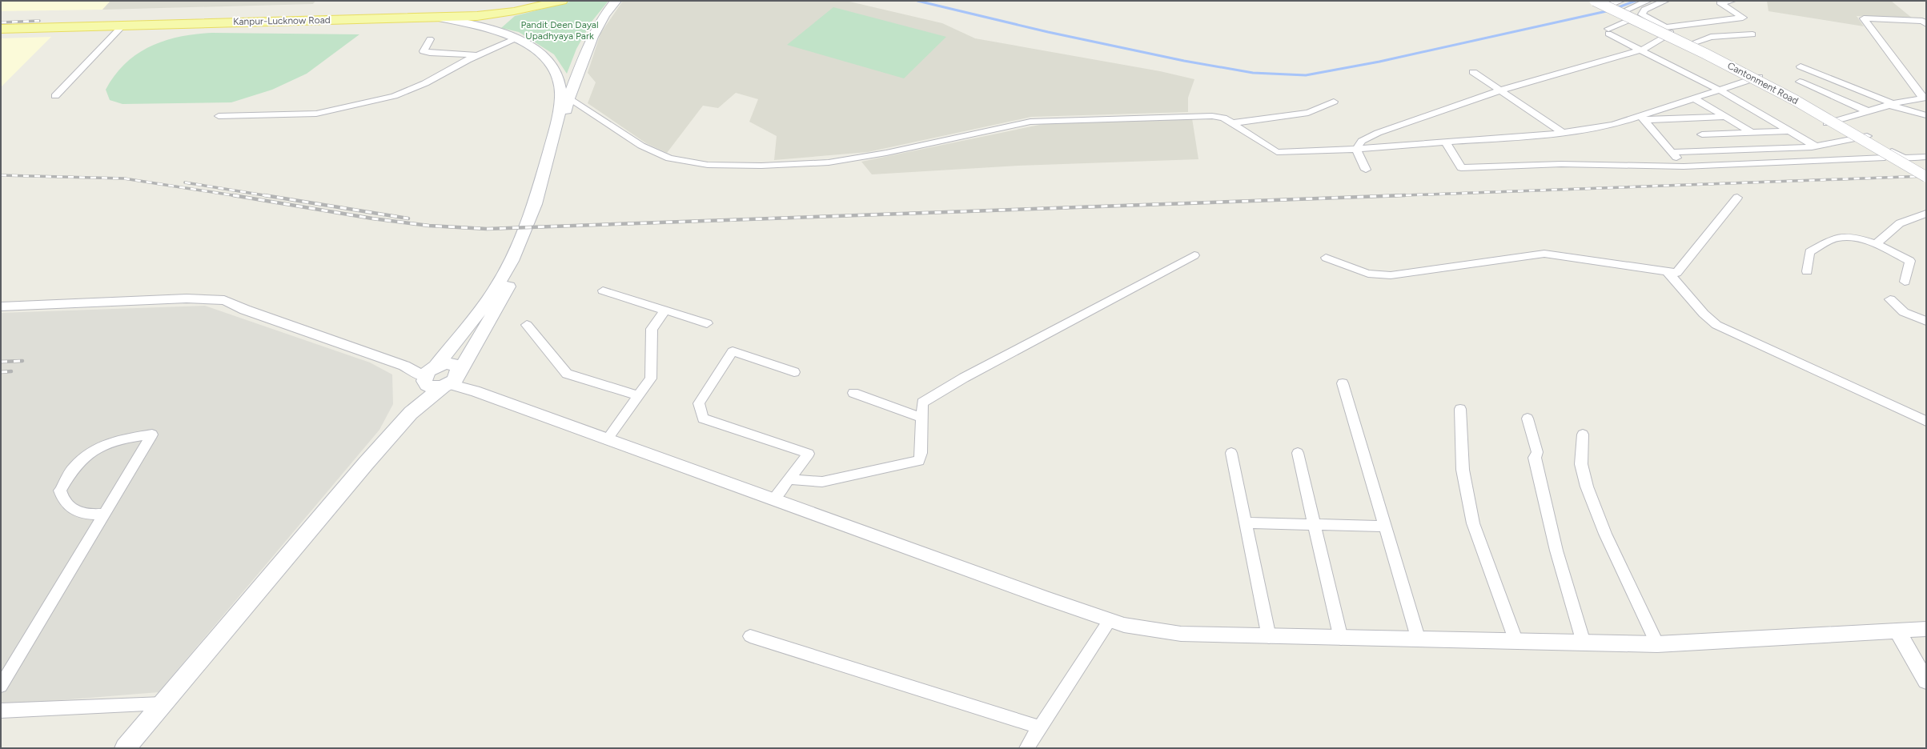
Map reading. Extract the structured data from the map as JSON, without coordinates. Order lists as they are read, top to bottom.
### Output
{
  "streets": {
    "main road": ["Kanpur-Lucknow Road"],
    "street": ["Cantonment Road"]
  },
  "parks": ["Pandit Deen Dayal Upadhyaya Park"]
}
